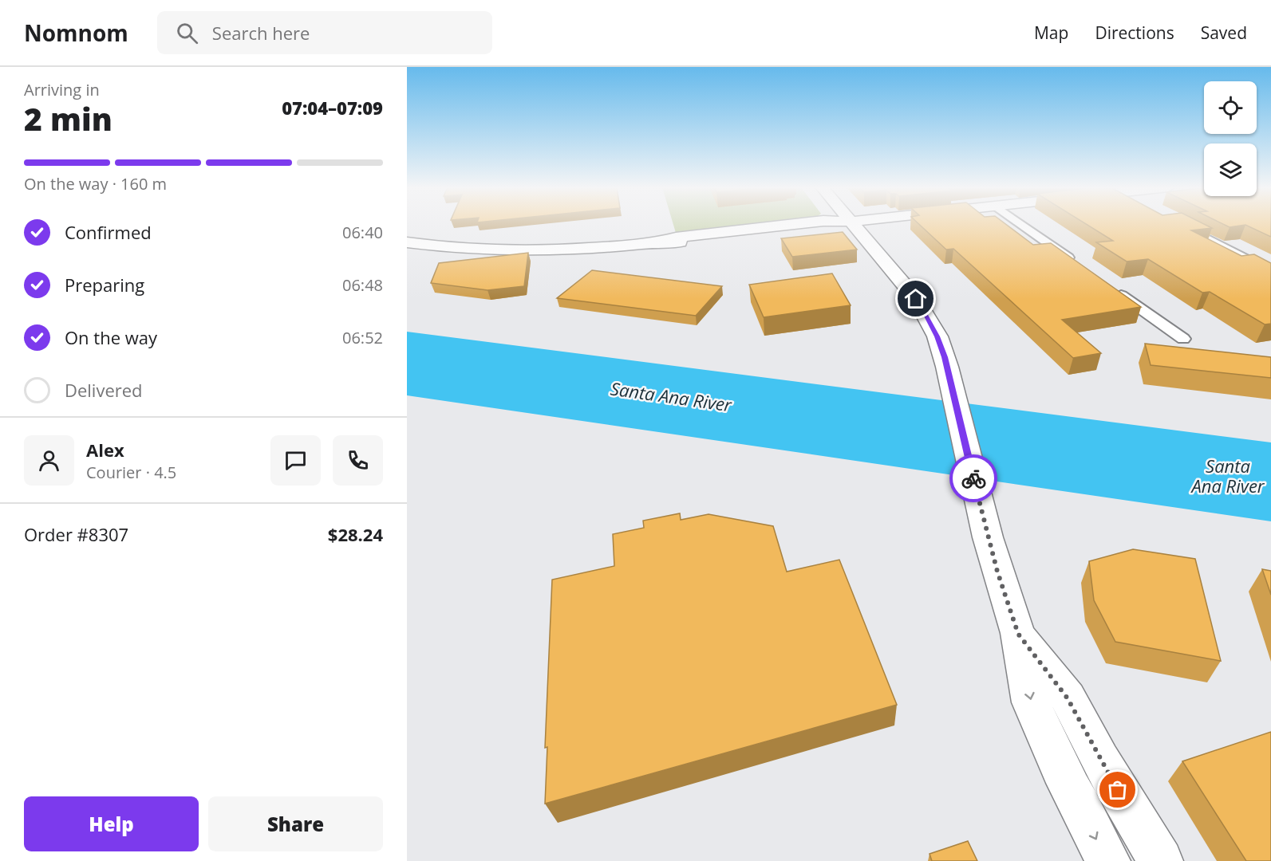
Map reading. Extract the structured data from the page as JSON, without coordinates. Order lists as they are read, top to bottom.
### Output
{
  "water": ["Santa Ana River"],
  "page": {
    "header": "Nomnom",
    "search": "Search here",
    "nav": ["Map", "Directions", "Saved"],
    "heading": ["2 min", "Arriving in", "07:04–07:09"],
    "panel": [
      "Alex",
      "Courier · 4.5",
      "Order #8307",
      "$28.24"
    ],
    "bar": "On the way · 160 m",
    "list": [
      ["Confirmed", "06:40"],
      ["Preparing", "06:48"],
      ["On the way", "06:52"],
      "Delivered"
    ],
    "buttons": ["Help", "Share"]
  }
}
